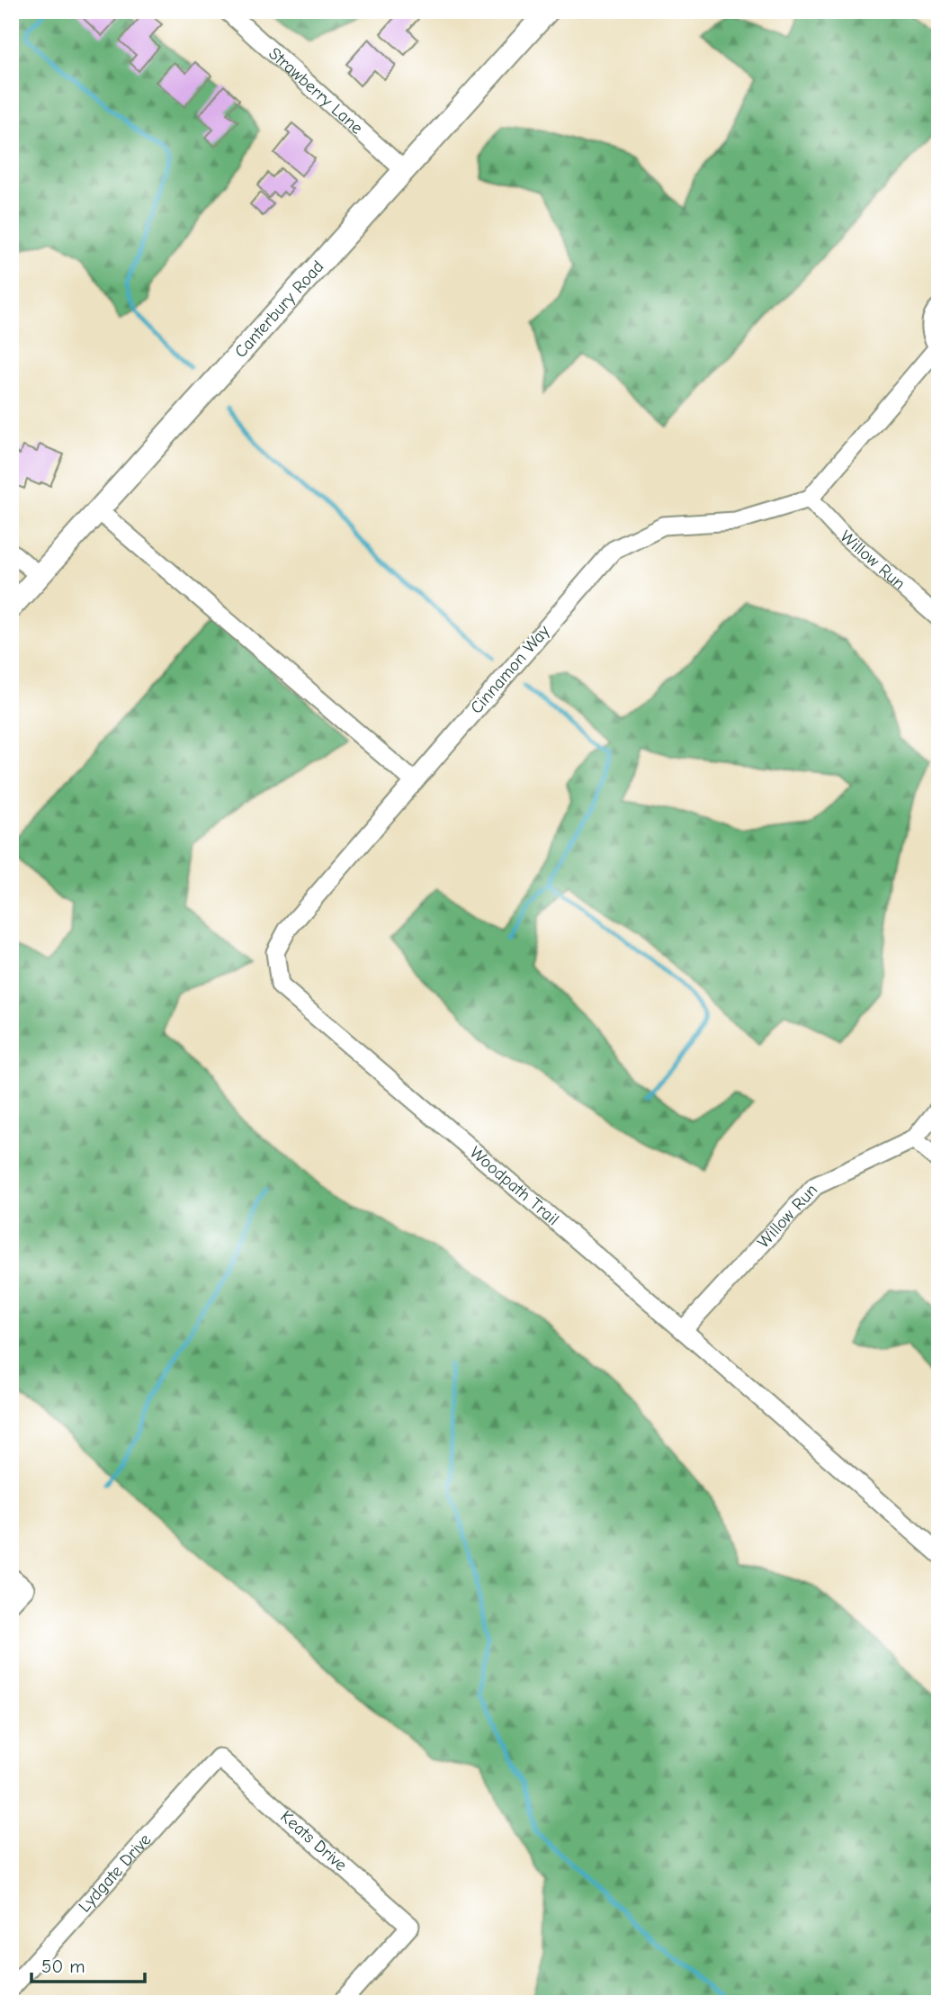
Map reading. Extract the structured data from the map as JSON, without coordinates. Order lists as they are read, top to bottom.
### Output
{
  "streets": {
    "street": [
      "Strawberry Lane",
      "Canterbury Road",
      "Willow Run",
      "Cinnamon Way",
      "Woodpath Trail",
      "Keats Drive",
      "Lydgate Drive"
    ]
  },
  "crossings": [
    ["Strawberry Lane", "Canterbury Road"],
    ["Willow Run", "Cinnamon Way"],
    ["Willow Run", "Woodpath Trail"],
    ["Cinnamon Way", "Woodpath Trail"],
    ["Keats Drive", "Lydgate Drive"]
  ],
  "scale_bar": "50 m"
}
